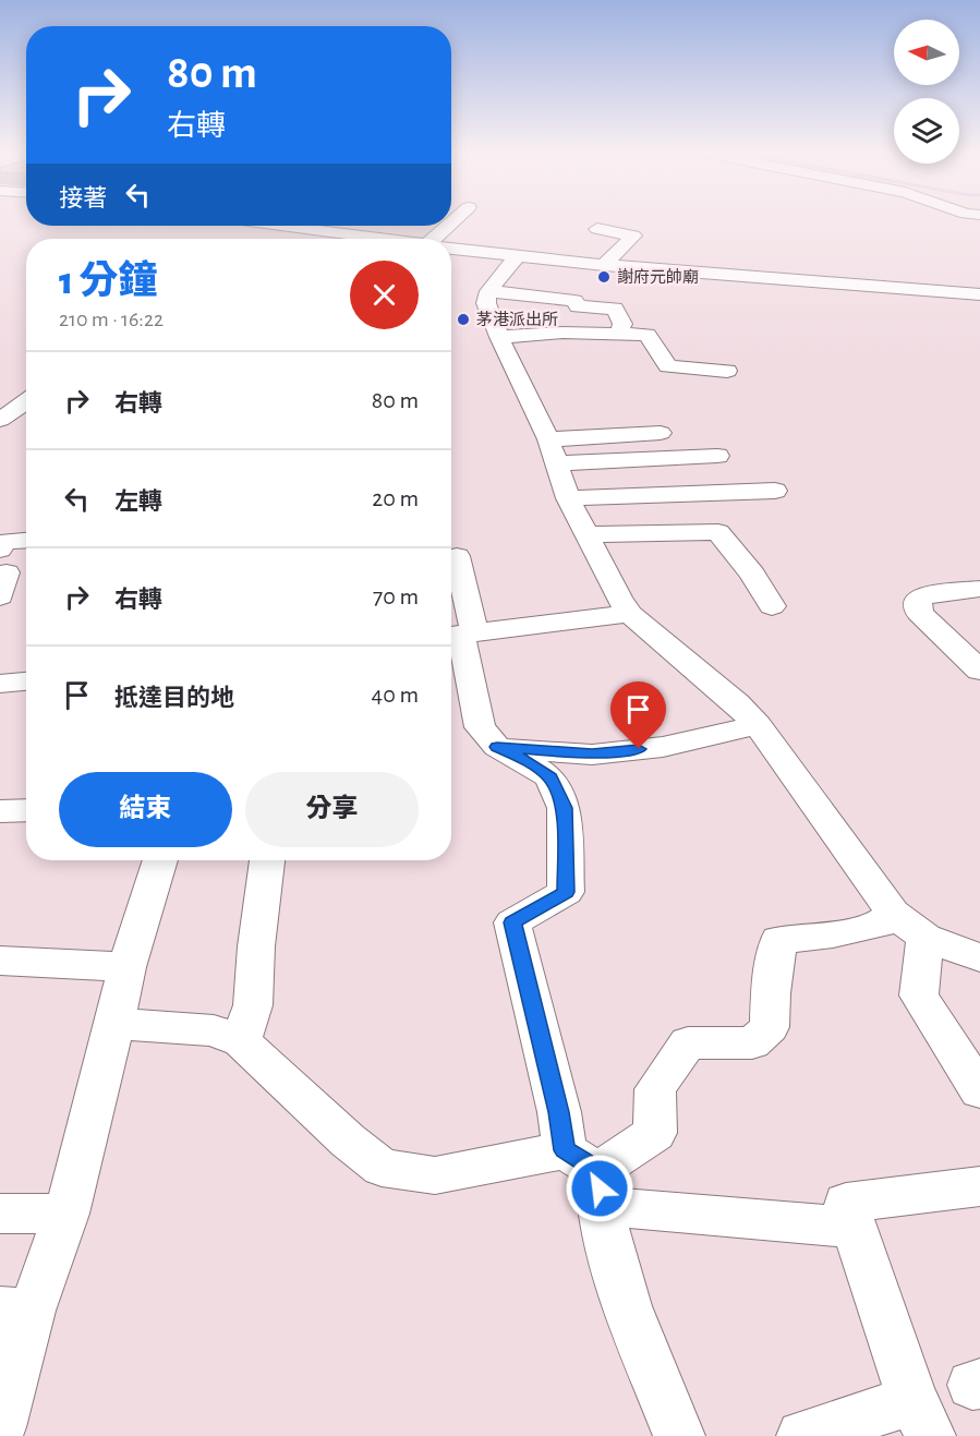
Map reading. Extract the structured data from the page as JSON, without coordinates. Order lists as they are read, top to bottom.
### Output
{
  "places": ["謝府元帥廟", "茅港派出所"],
  "north": "left",
  "page": {
    "turn": ["80 m", "右轉"],
    "then": "接著",
    "heading": ["1 分鐘", "210 m · 16:22"],
    "list": [
      {
        "name": "右轉",
        "value": "80 m"
      },
      {
        "name": "左轉",
        "value": "20 m"
      },
      {
        "name": "右轉",
        "value": "70 m"
      },
      {
        "name": "抵達目的地",
        "value": "40 m"
      }
    ],
    "buttons": ["結束", "分享"]
  }
}
